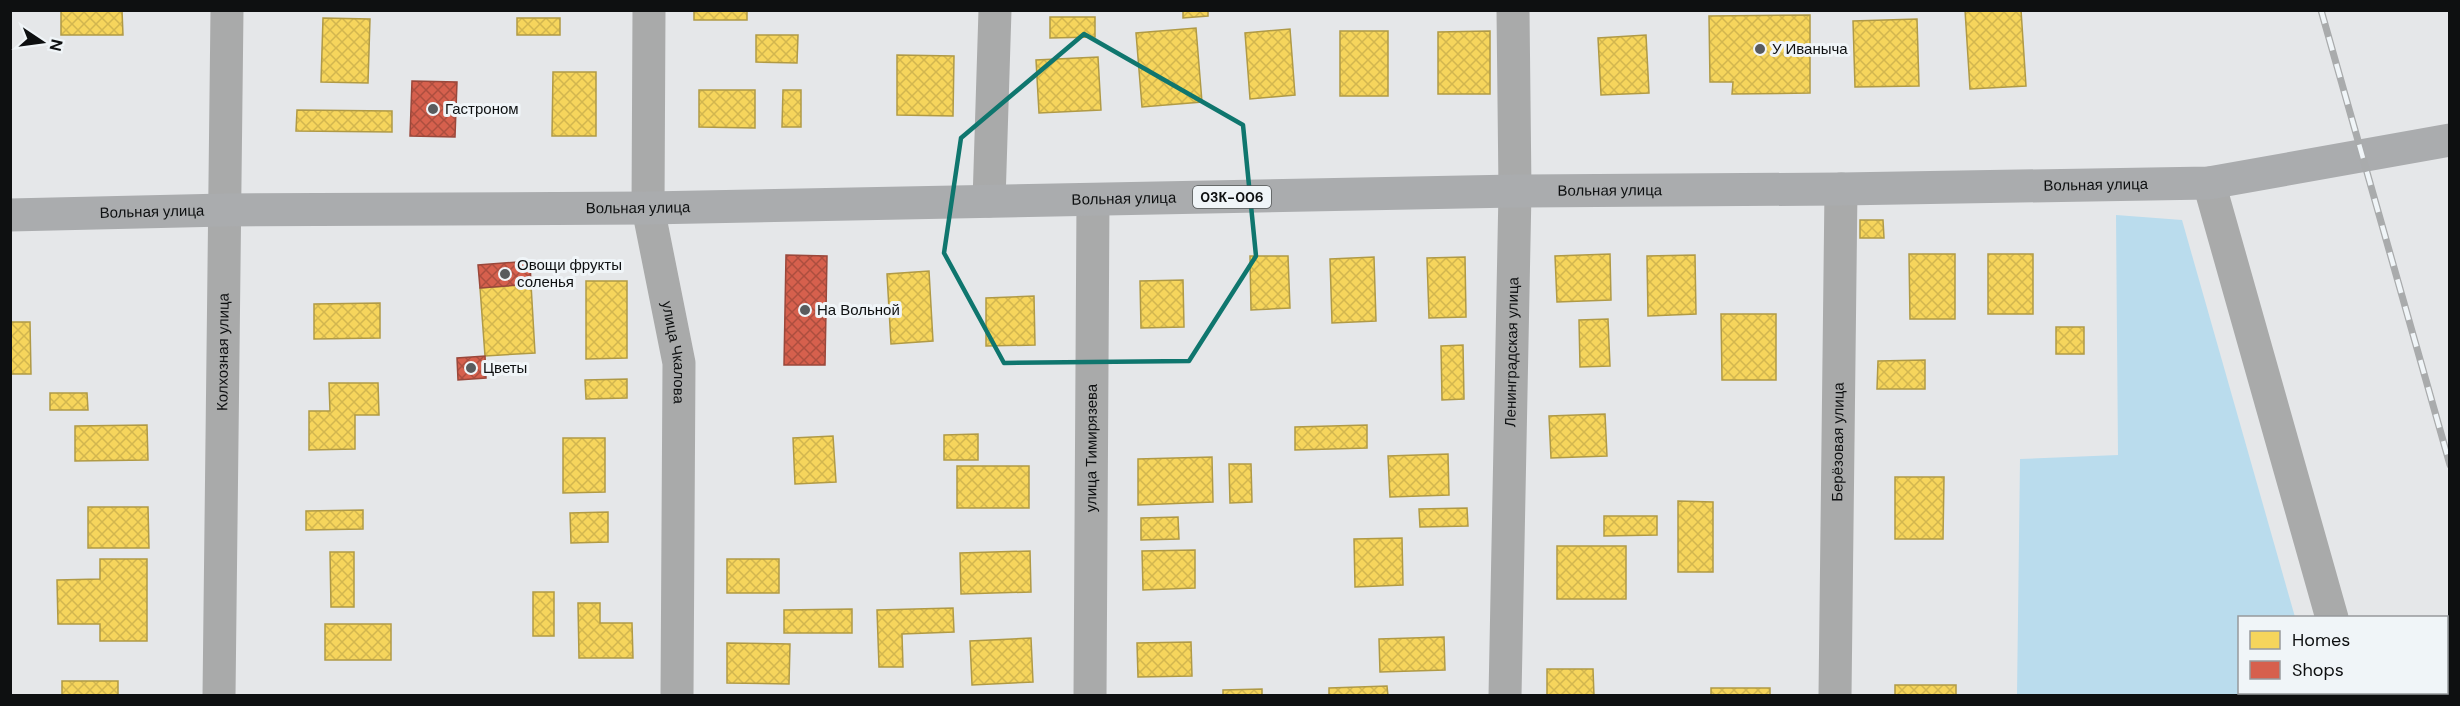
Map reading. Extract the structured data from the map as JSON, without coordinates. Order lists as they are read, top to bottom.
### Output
{
  "streets": {
    "main road": ["Вольная улица", "03К-006"],
    "street": [
      "улица Чкалова",
      "Колхозная улица",
      "Ленинградская улица",
      "Берёзовая улица",
      "улица Тимирязева"
    ]
  },
  "crossings": [
    ["Вольная улица", "улица Чкалова"],
    ["Вольная улица", "Колхозная улица"],
    ["Вольная улица", "Ленинградская улица"],
    ["Вольная улица", "Берёзовая улица"],
    ["Вольная улица", "улица Тимирязева"]
  ],
  "places": [
    "У Иваныча",
    "Гастроном",
    "Овощи фрукты соленья",
    "На Вольной",
    "Цветы"
  ],
  "legend": ["Homes", "Shops"],
  "north": "right"
}
